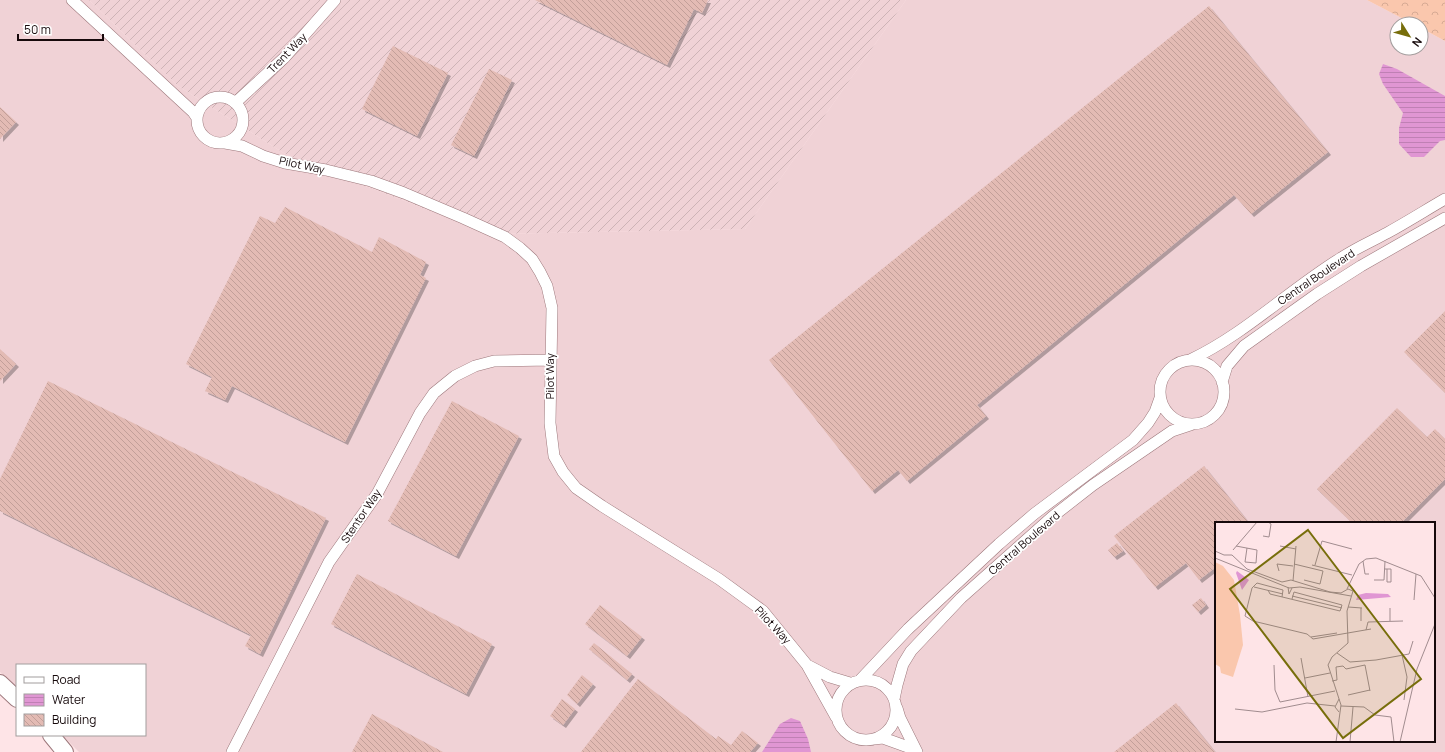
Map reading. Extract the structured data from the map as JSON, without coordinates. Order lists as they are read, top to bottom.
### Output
{
  "streets": {
    "street": [
      "Trent Way",
      "Pilot Way",
      "Central Boulevard",
      "Stentor Way"
    ]
  },
  "crossings": [
    ["Trent Way", "Pilot Way"],
    ["Pilot Way", "Central Boulevard"],
    ["Pilot Way", "Stentor Way"]
  ],
  "legend": ["Road", "Water", "Building"],
  "scale_bar": "50 m",
  "north": "bottom right"
}
